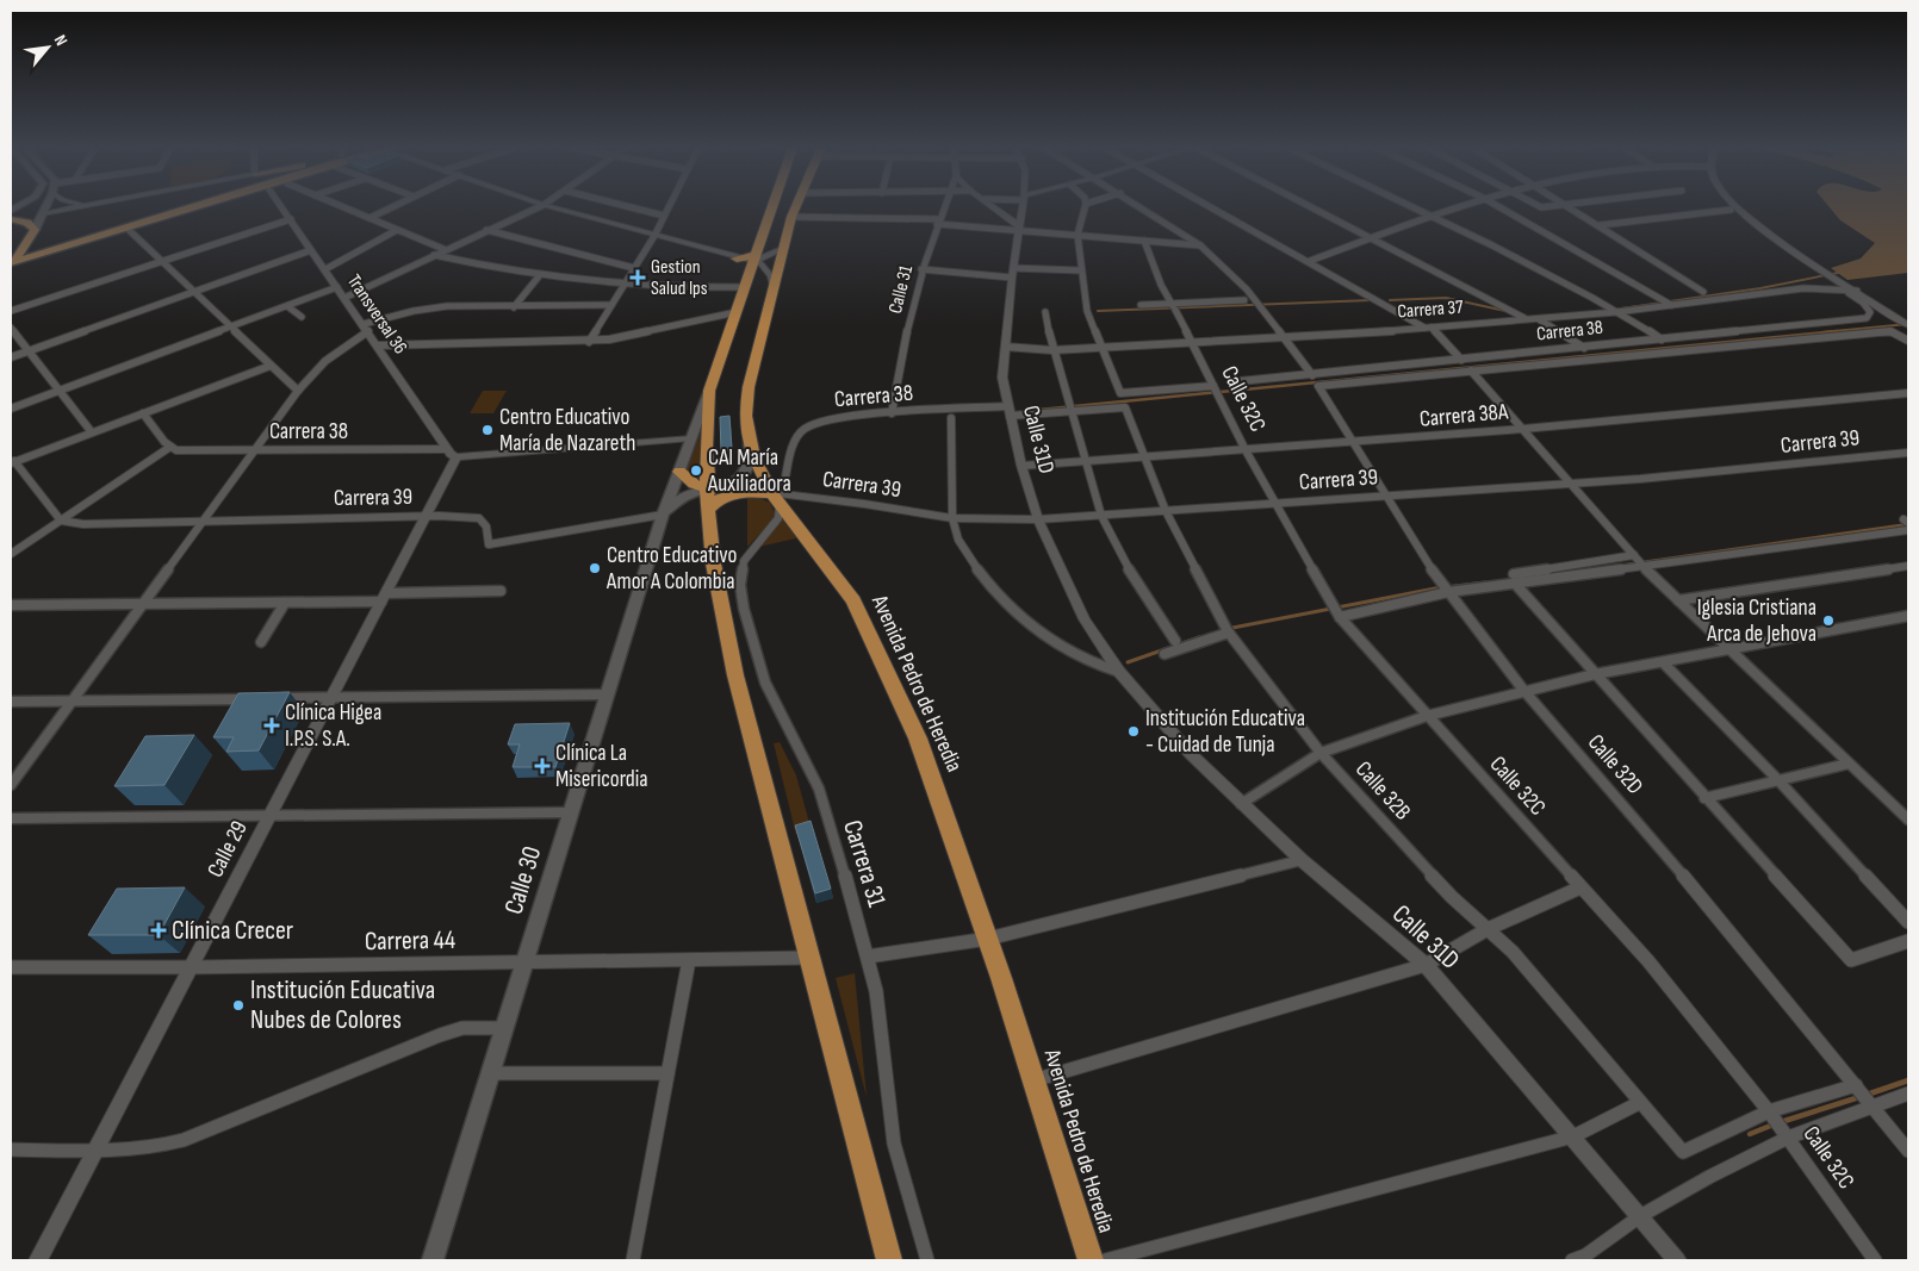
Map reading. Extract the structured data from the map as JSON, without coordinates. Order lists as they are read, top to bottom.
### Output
{
  "streets": {
    "highway": ["Avenida Pedro de Heredia"],
    "main road": ["Calle 30"],
    "street": [
      "Calle 31",
      "Carrera 37",
      "Transversal 36",
      "Carrera 38",
      "Calle 32C",
      "Carrera 38A",
      "Calle 31D",
      "Carrera 39",
      "Calle 32D",
      "Calle 32B",
      "Calle 29",
      "Carrera 31",
      "Carrera 44"
    ]
  },
  "crossings": [
    ["Calle 31", "Carrera 38"],
    ["Carrera 37", "Carrera 38"],
    ["Carrera 37", "Calle 32C"],
    ["Carrera 37", "Calle 31D"],
    ["Transversal 36", "Carrera 38"],
    ["Transversal 36", "Calle 29"],
    ["Carrera 38", "Calle 31D"],
    ["Carrera 38", "Carrera 39"],
    ["Carrera 38", "Avenida Pedro de Heredia"],
    ["Carrera 38", "Calle 32D"],
    ["Carrera 38", "Calle 32B"],
    ["Carrera 38", "Calle 29"],
    ["Carrera 38", "Carrera 31"],
    ["Carrera 38", "Calle 30"],
    ["Calle 32C", "Carrera 38A"],
    ["Calle 32C", "Carrera 39"],
    ["Calle 32C", "Calle 32B"],
    ["Carrera 38A", "Calle 31D"],
    ["Carrera 38A", "Calle 32D"],
    ["Carrera 38A", "Calle 32B"],
    ["Calle 31D", "Carrera 39"],
    ["Carrera 39", "Avenida Pedro de Heredia"],
    ["Carrera 39", "Calle 32D"],
    ["Carrera 39", "Calle 32B"],
    ["Carrera 39", "Calle 29"],
    ["Carrera 39", "Carrera 31"],
    ["Carrera 39", "Calle 30"],
    ["Avenida Pedro de Heredia", "Carrera 31"],
    ["Calle 29", "Carrera 44"],
    ["Calle 30", "Carrera 44"]
  ],
  "places": {
    "health": [
      "Gestion Salud Ips",
      "Clínica Higea I.P.S. S.A.",
      "Clínica La Misericordia",
      "Clínica Crecer"
    ],
    "other": [
      "Centro Educativo María de Nazareth",
      "CAI María Auxiliadora",
      "Centro Educativo Amor A Colombia",
      "Iglesia Cristiana Arca de Jehova",
      "Institución Educativa - Cuidad de Tunja",
      "Institución Educativa Nubes de Colores"
    ]
  },
  "north": "top right"
}
